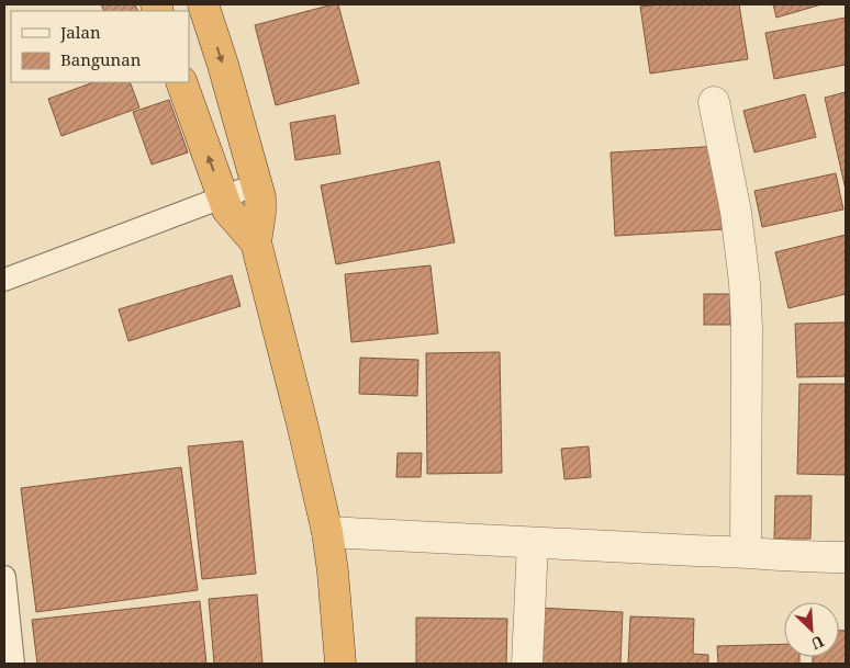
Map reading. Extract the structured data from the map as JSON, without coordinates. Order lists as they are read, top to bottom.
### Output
{
  "legend": ["Jalan", "Bangunan"],
  "north": "bottom right"
}
